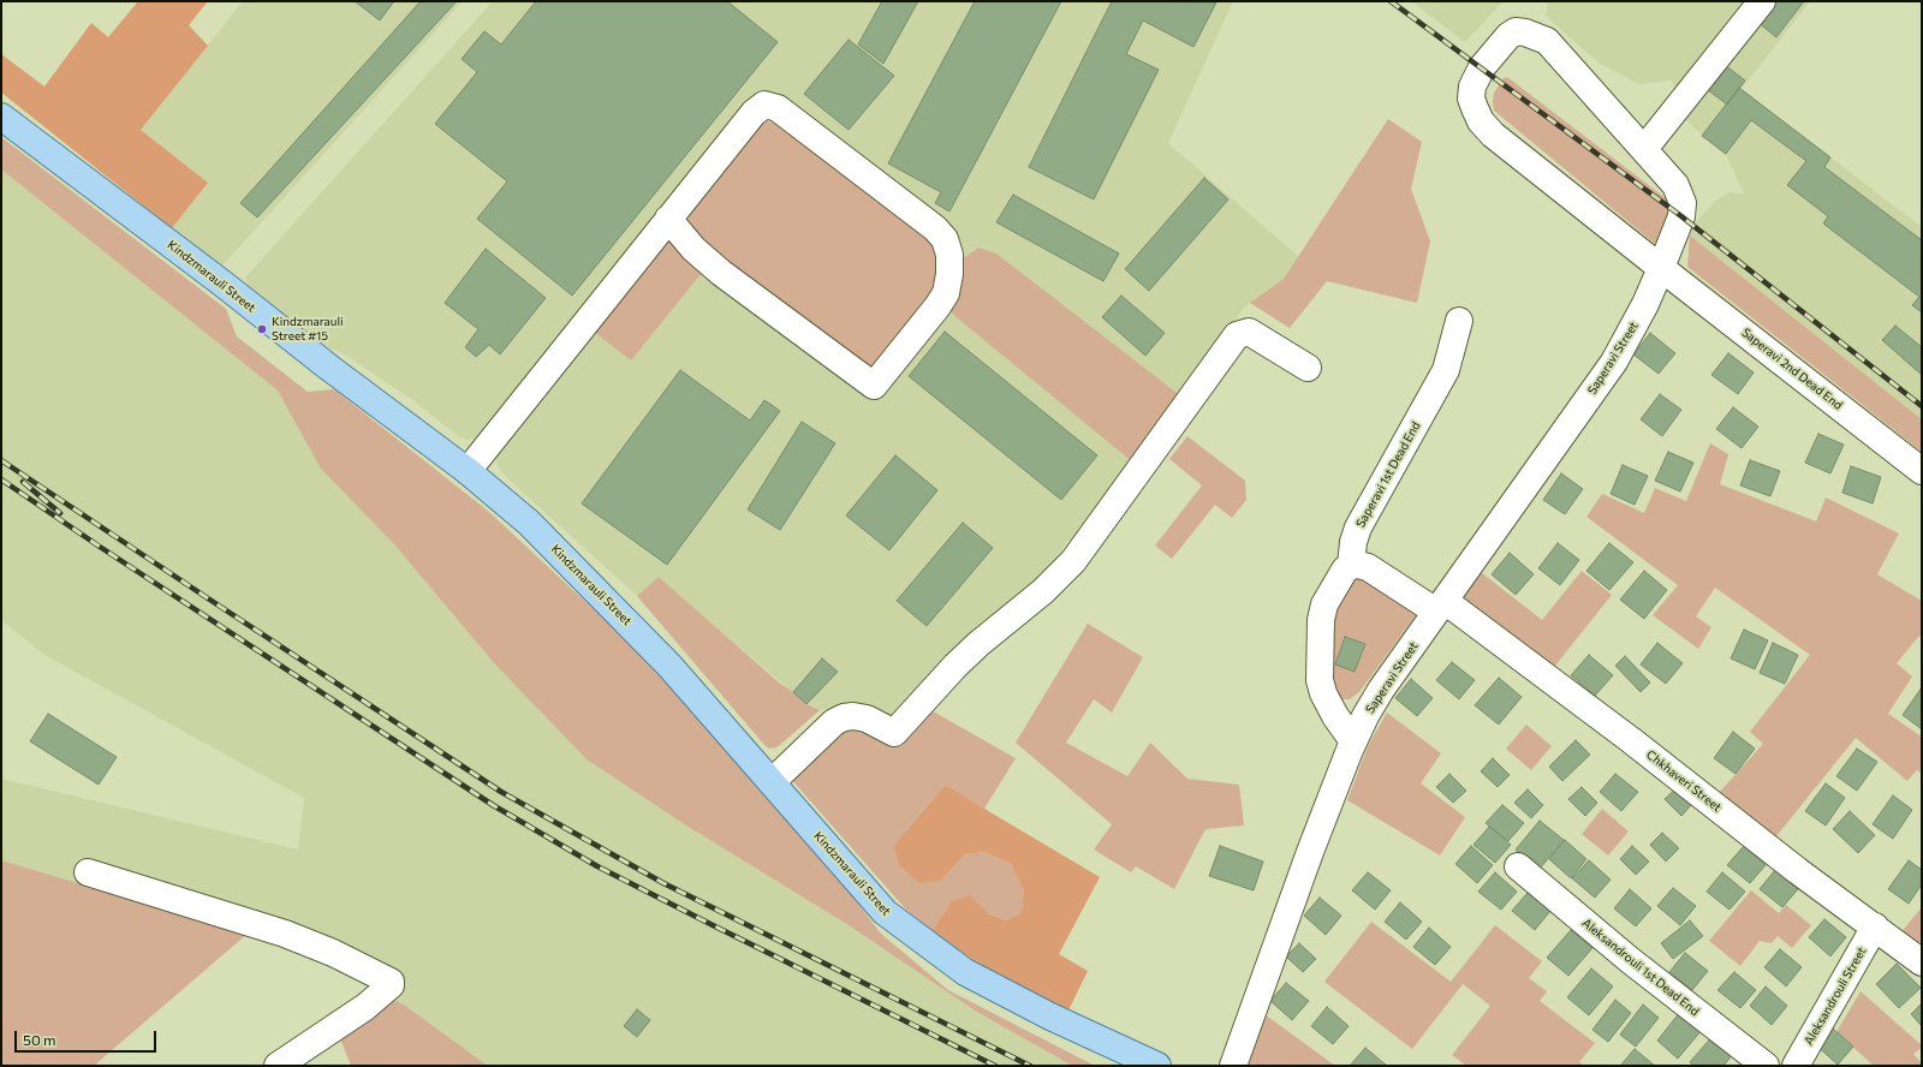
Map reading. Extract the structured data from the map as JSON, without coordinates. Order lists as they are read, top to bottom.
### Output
{
  "streets": {
    "main road": ["Kindzmarauli Street"],
    "street": [
      "Saperavi Street",
      "Saperavi 2nd Dead End",
      "Saperavi 1st Dead End",
      "Chkhaveri Street",
      "Aleksandrouli 1st Dead End",
      "Aleksandrouli Street"
    ]
  },
  "crossings": [
    ["Saperavi Street", "Saperavi 2nd Dead End"],
    ["Saperavi Street", "Chkhaveri Street"],
    ["Chkhaveri Street", "Aleksandrouli Street"]
  ],
  "places": ["Kindzmarauli Street #15"],
  "scale_bar": "50 m"
}
